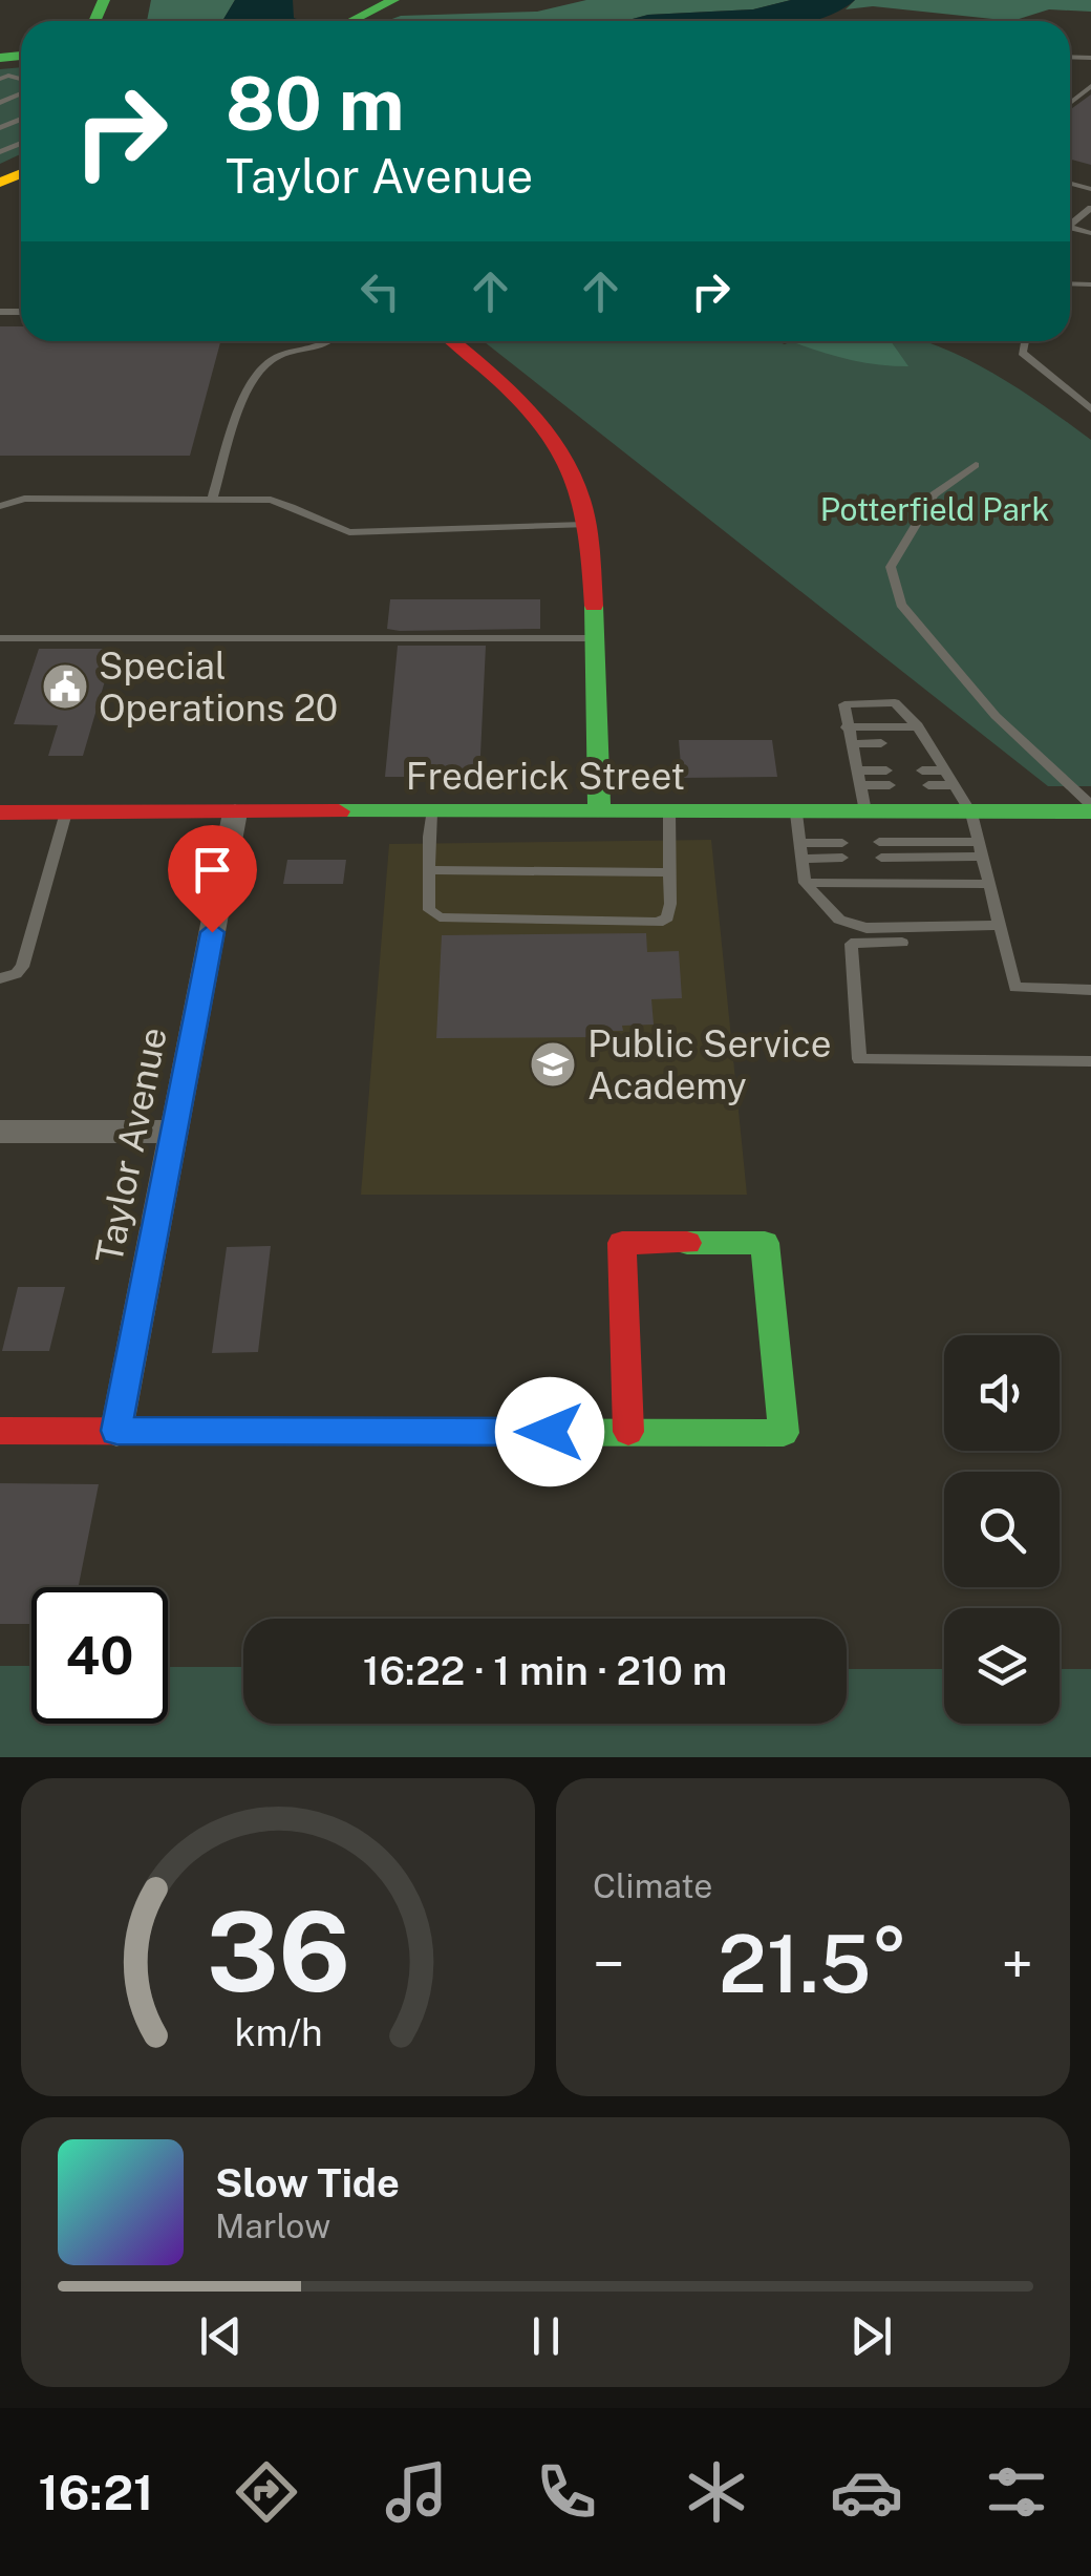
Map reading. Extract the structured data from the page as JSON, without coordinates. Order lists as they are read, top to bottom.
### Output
{
  "streets": {
    "main road": ["Frederick Street"],
    "street": ["Taylor Avenue"]
  },
  "crossings": [
    ["Frederick Street", "Taylor Avenue"]
  ],
  "parks": ["Potterfield Park"],
  "places": {
    "public building": ["Special Operations 20"],
    "school or university": ["Public Service Academy"]
  },
  "page": {
    "turn": ["80 m", "Taylor Avenue"],
    "limit": "40",
    "trip": "16:22 · 1 min · 210 m",
    "tile": "Climate",
    "heat": ["−", "21.5°", "+"],
    "song": ["Slow Tide", "Marlow"],
    "tabs": "16:21",
    "gauge": ["36", "km/h"]
  }
}
